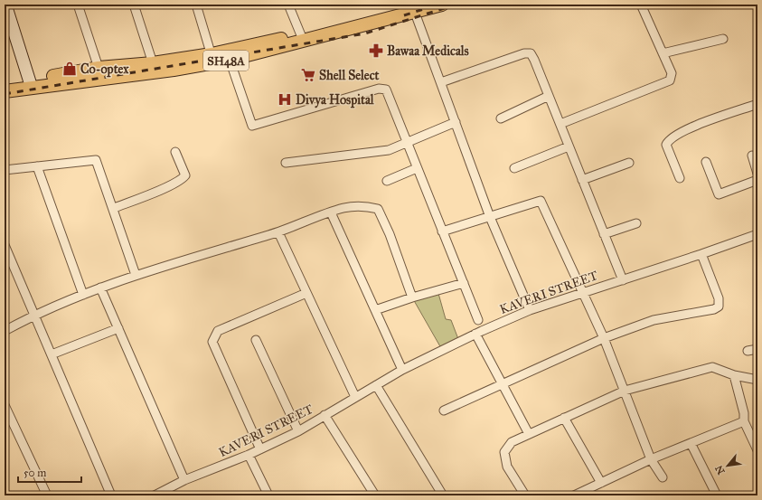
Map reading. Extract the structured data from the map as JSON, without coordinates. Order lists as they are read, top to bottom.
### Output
{
  "streets": {
    "main road": ["SH48A"],
    "street": ["KAVERI STREET"]
  },
  "places": {
    "pharmacy": ["Bawaa Medicals"],
    "shop": ["Co-optex"],
    "supermarket": ["Shell Select"],
    "hospital": ["Divya Hospital"]
  },
  "scale_bar": "50 m",
  "north": "bottom left"
}
